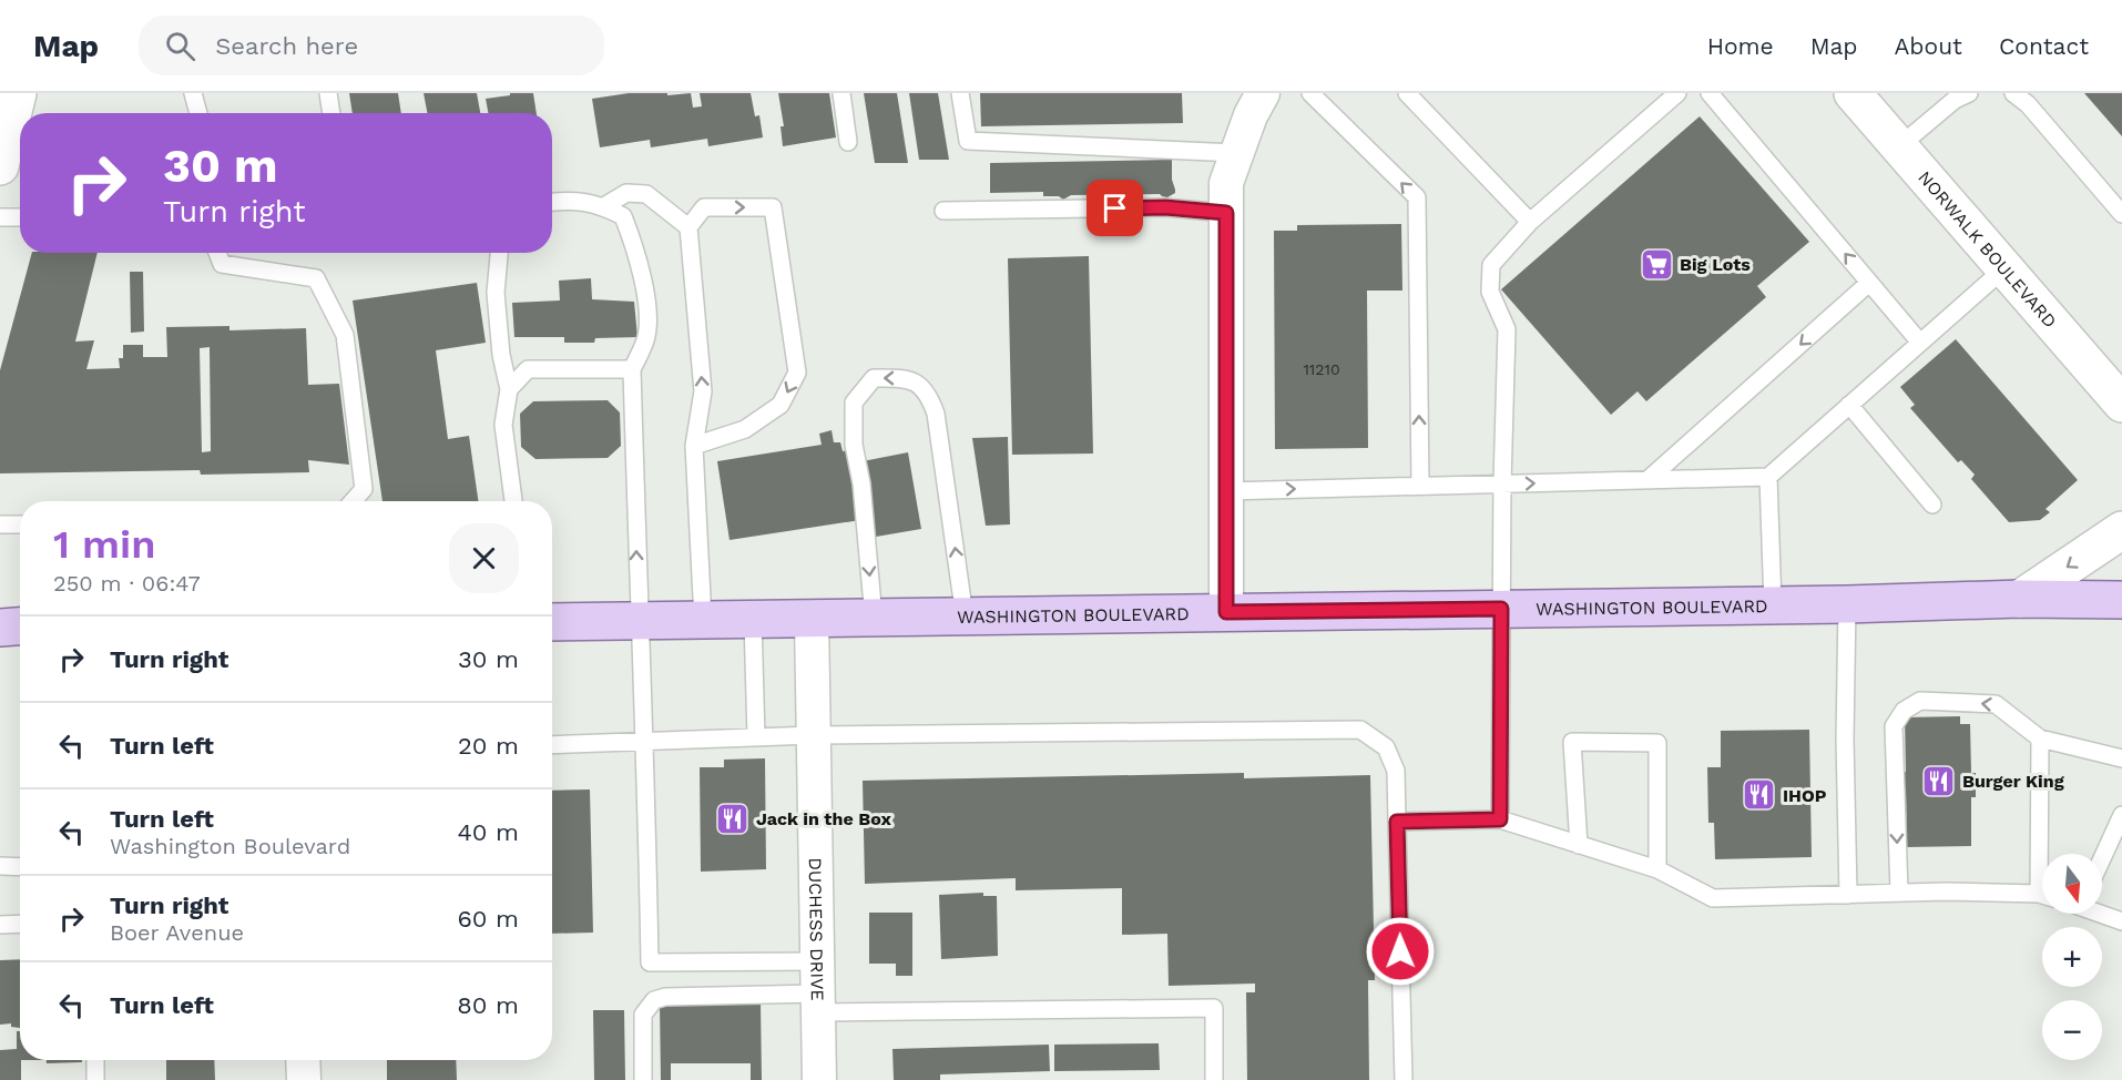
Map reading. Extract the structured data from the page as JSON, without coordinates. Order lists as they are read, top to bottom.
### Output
{
  "streets": {
    "main road": ["NORWALK BOULEVARD", "WASHINGTON BOULEVARD"],
    "street": ["DUCHESS DRIVE"]
  },
  "crossings": [
    ["WASHINGTON BOULEVARD", "DUCHESS DRIVE"]
  ],
  "places": {
    "supermarket": ["Big Lots"],
    "restaurant": ["Burger King", "IHOP", "Jack in the Box"]
  },
  "house_numbers": ["11210"],
  "north": "bottom",
  "page": {
    "header": "Map",
    "search": "Search here",
    "nav": [
      "Home",
      "Map",
      "About",
      "Contact"
    ],
    "turn": ["30 m", "Turn right"],
    "heading": ["1 min", "250 m · 06:47"],
    "list": [
      {
        "name": "Turn right",
        "value": "30 m"
      },
      {
        "name": "Turn left",
        "value": "20 m"
      },
      {
        "name": "Turn left",
        "note": "Washington Boulevard",
        "value": "40 m"
      },
      {
        "name": "Turn right",
        "note": "Boer Avenue",
        "value": "60 m"
      },
      {
        "name": "Turn left",
        "value": "80 m"
      }
    ],
    "map_buttons": ["+", "−"]
  }
}
